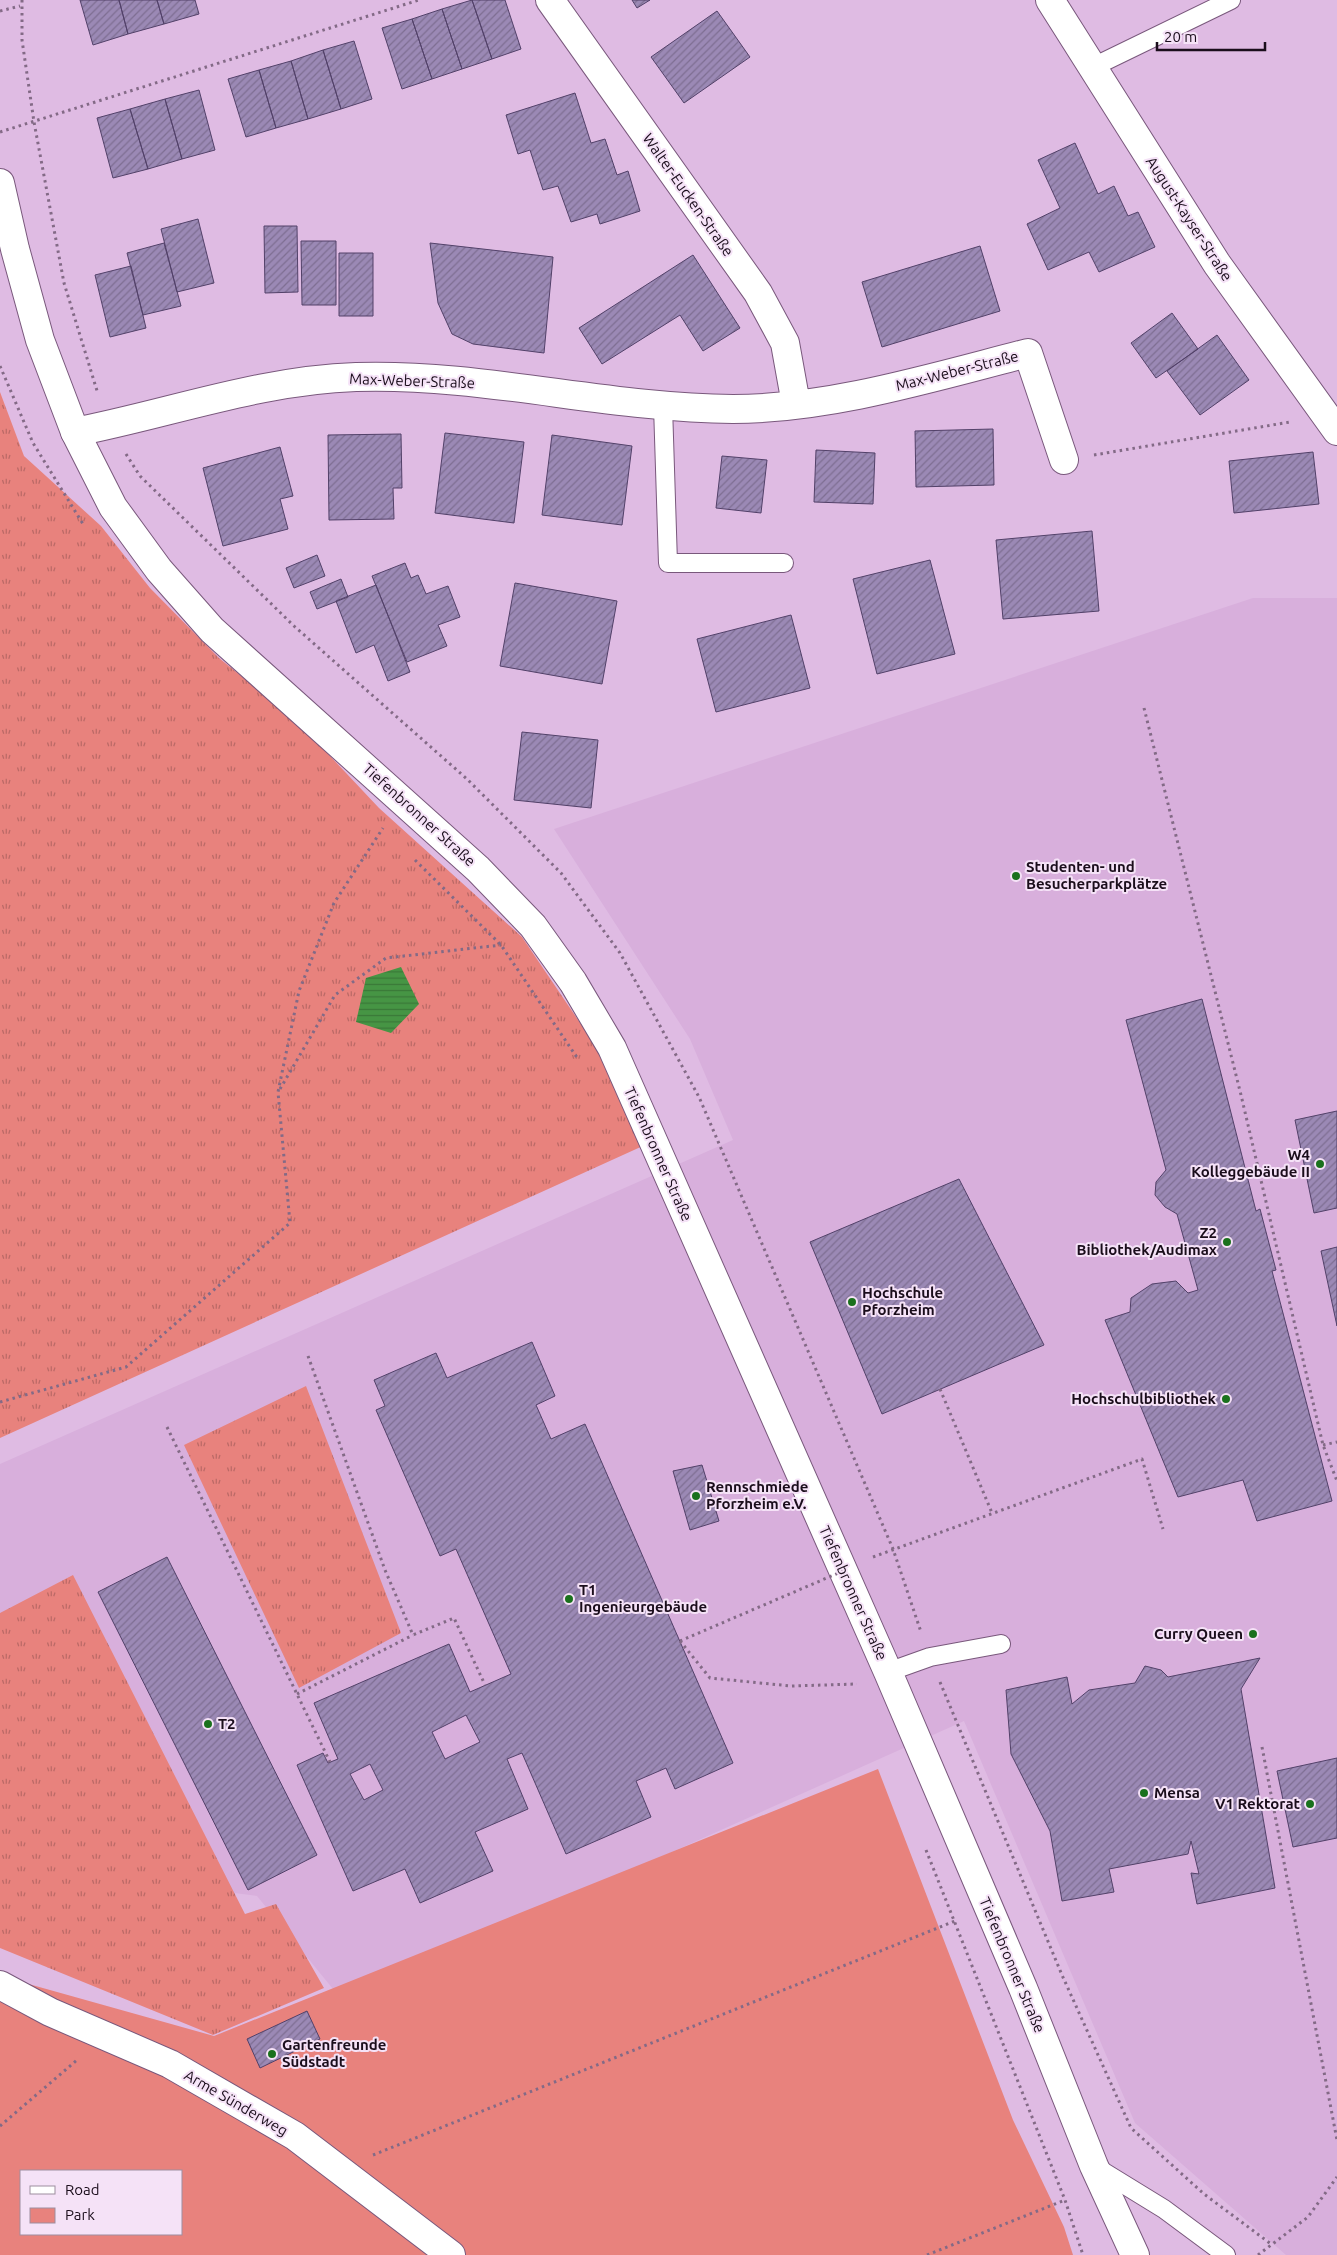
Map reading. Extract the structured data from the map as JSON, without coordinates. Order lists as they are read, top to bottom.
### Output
{
  "streets": {
    "street": [
      "Walter-Eucken-Straße",
      "August-Kayser-Straße",
      "Max-Weber-Straße",
      "Tiefenbronner Straße",
      "Arme Sünderweg"
    ]
  },
  "crossings": [
    ["Walter-Eucken-Straße", "Max-Weber-Straße"],
    ["Max-Weber-Straße", "Tiefenbronner Straße"]
  ],
  "places": [
    "Studenten- und Besucherparkplätze",
    "W4 Kolleggebäude II",
    "Z2 Bibliothek/Audimax",
    "Hochschule Pforzheim",
    "Hochschulbibliothek",
    "Rennschmiede Pforzheim e.V.",
    "T1 Ingenieurgebäude",
    "Curry Queen",
    "T2",
    "Mensa",
    "V1 Rektorat",
    "Gartenfreunde Südstadt"
  ],
  "legend": ["Road", "Park"],
  "scale_bar": "20 m"
}
